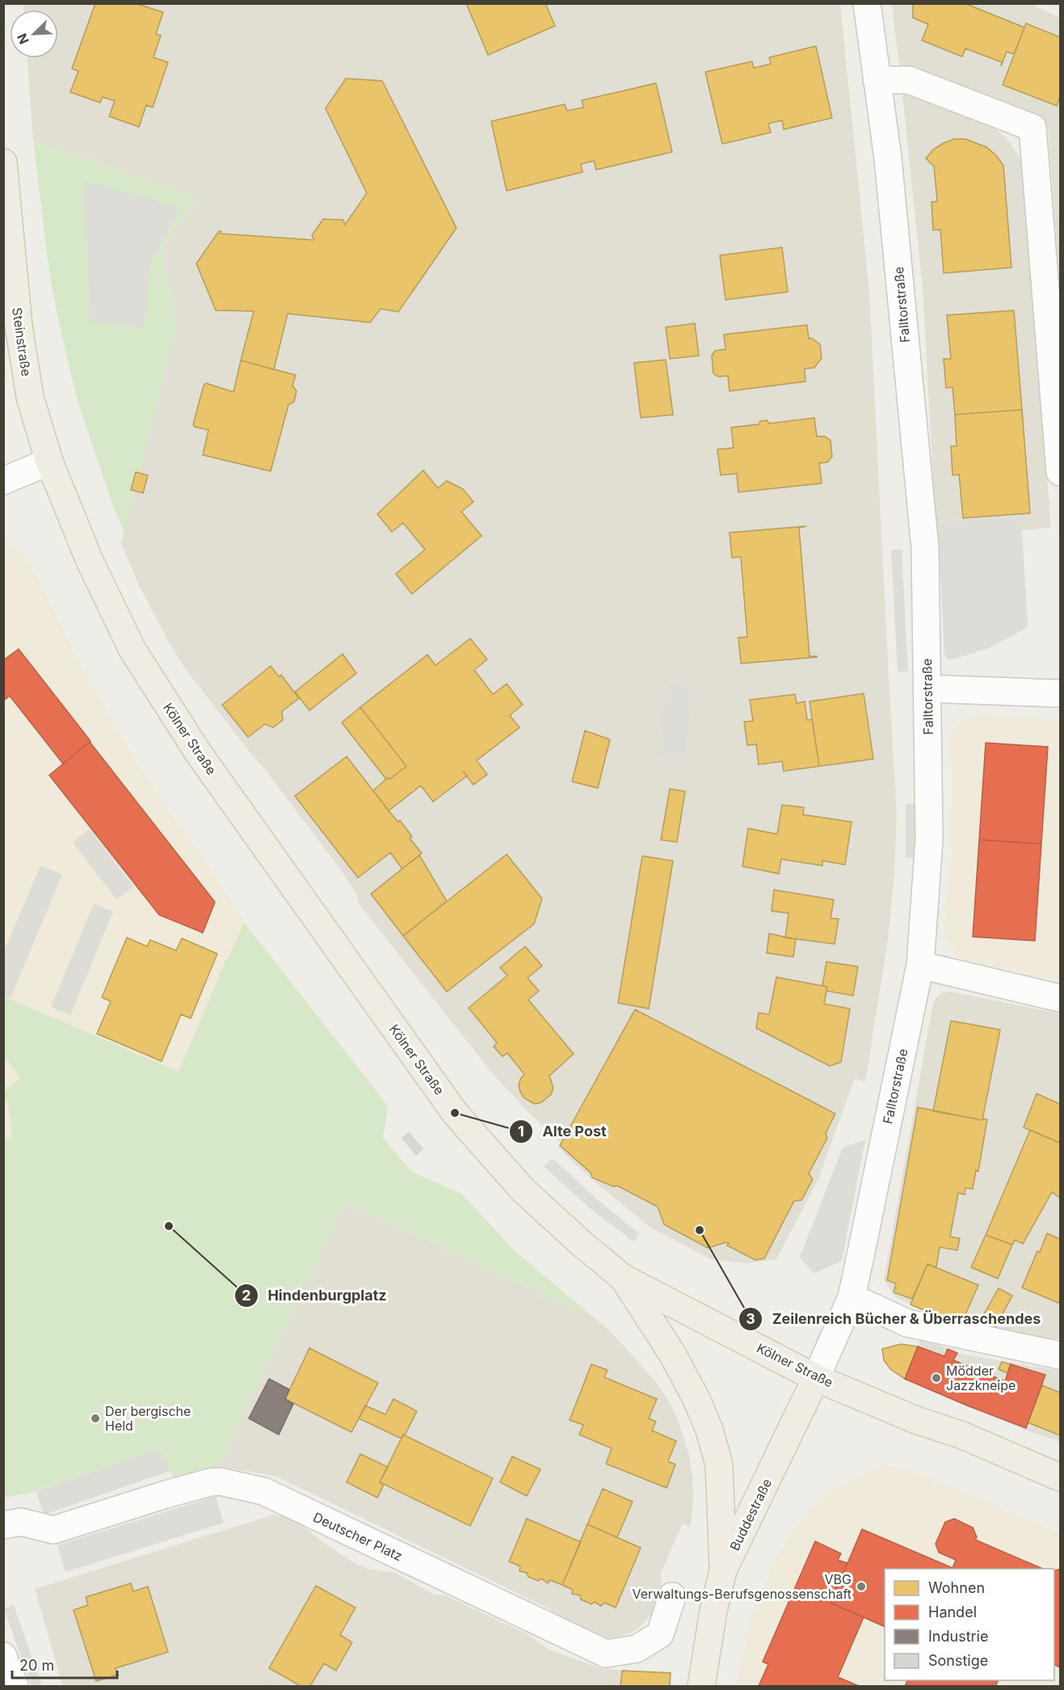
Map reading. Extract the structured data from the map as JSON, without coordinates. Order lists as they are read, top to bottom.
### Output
{
  "streets": {
    "main road": ["Steinstraße", "Kölner Straße", "Buddestraße"],
    "street": ["Falltorstraße", "Deutscher Platz"]
  },
  "crossings": [
    ["Falltorstraße", "Kölner Straße"],
    ["Falltorstraße", "Buddestraße"],
    ["Steinstraße", "Kölner Straße"],
    ["Kölner Straße", "Buddestraße"]
  ],
  "places": [
    "Alte Post",
    "Hindenburgplatz",
    "Zeilenreich Bücher & Überraschendes",
    "Mödder Jazzkneipe",
    "Der bergische Held",
    "VBG Verwaltungs-Berufsgenossenschaft"
  ],
  "legend": [
    "Wohnen",
    "Handel",
    "Industrie",
    "Sonstige"
  ],
  "scale_bar": "20 m",
  "north": "bottom left"
}
